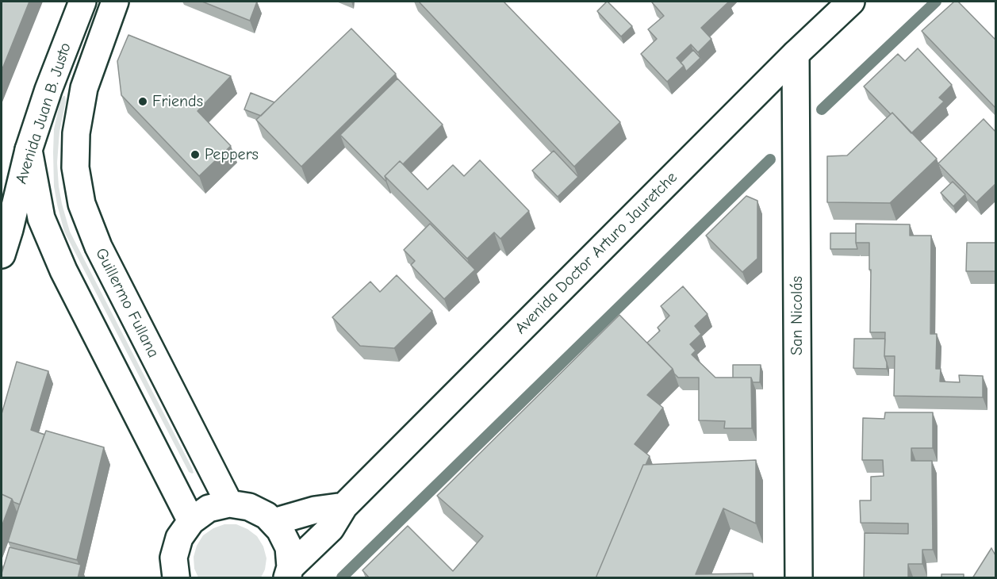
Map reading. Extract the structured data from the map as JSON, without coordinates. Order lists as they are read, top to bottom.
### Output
{
  "streets": {
    "main road": [
      "Avenida Juan B. Justo",
      "Avenida Doctor Arturo Jauretche",
      "Guillermo Fullana",
      "San Nicolás"
    ]
  },
  "crossings": [
    ["Avenida Juan B. Justo", "Guillermo Fullana"],
    ["Avenida Doctor Arturo Jauretche", "Guillermo Fullana"],
    ["Avenida Doctor Arturo Jauretche", "San Nicolás"]
  ],
  "places": ["Friends", "Peppers"]
}
